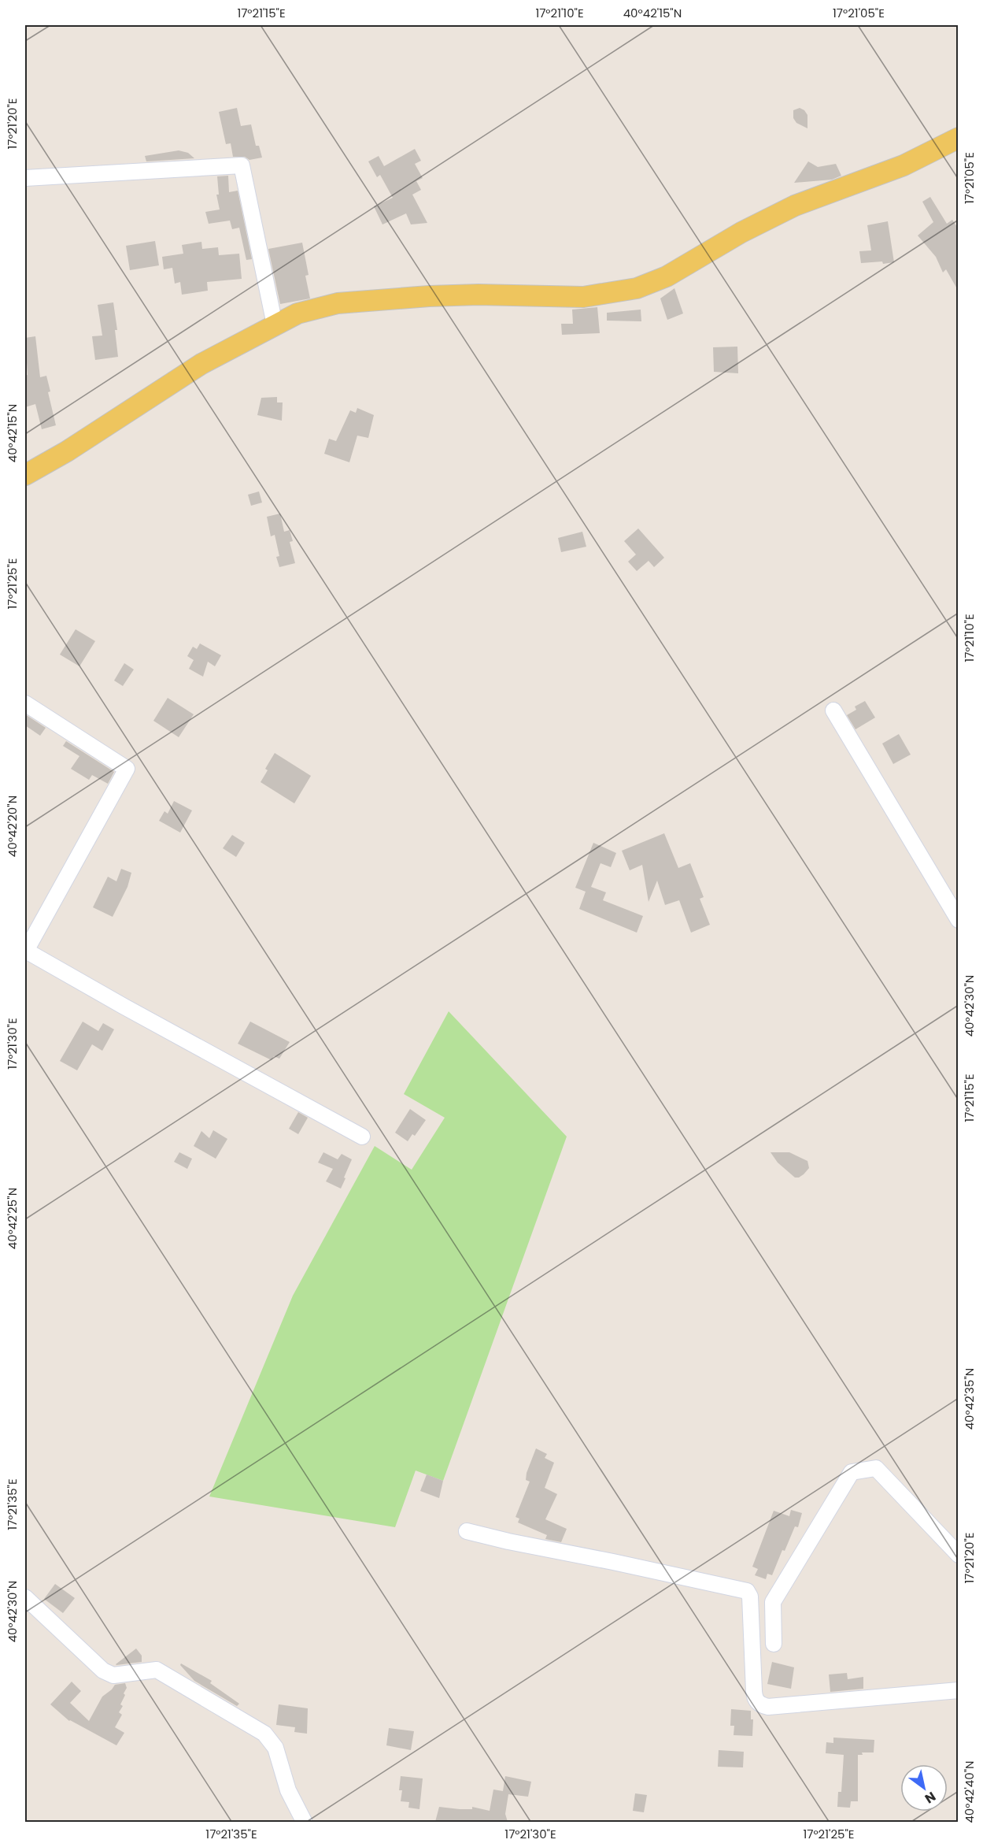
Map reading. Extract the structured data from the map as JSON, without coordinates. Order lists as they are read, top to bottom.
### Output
{
  "north": "bottom right",
  "coordinates": [
    "17°21'15\"E",
    "17°21'10\"E",
    "40°42'15\"N",
    "17°21'05\"E",
    "17°21'20\"E",
    "17°21'25\"E",
    "40°42'20\"N",
    "40°42'30\"N",
    "17°21'30\"E",
    "40°42'25\"N",
    "40°42'35\"N",
    "17°21'35\"E",
    "40°42'40\"N"
  ]
}
